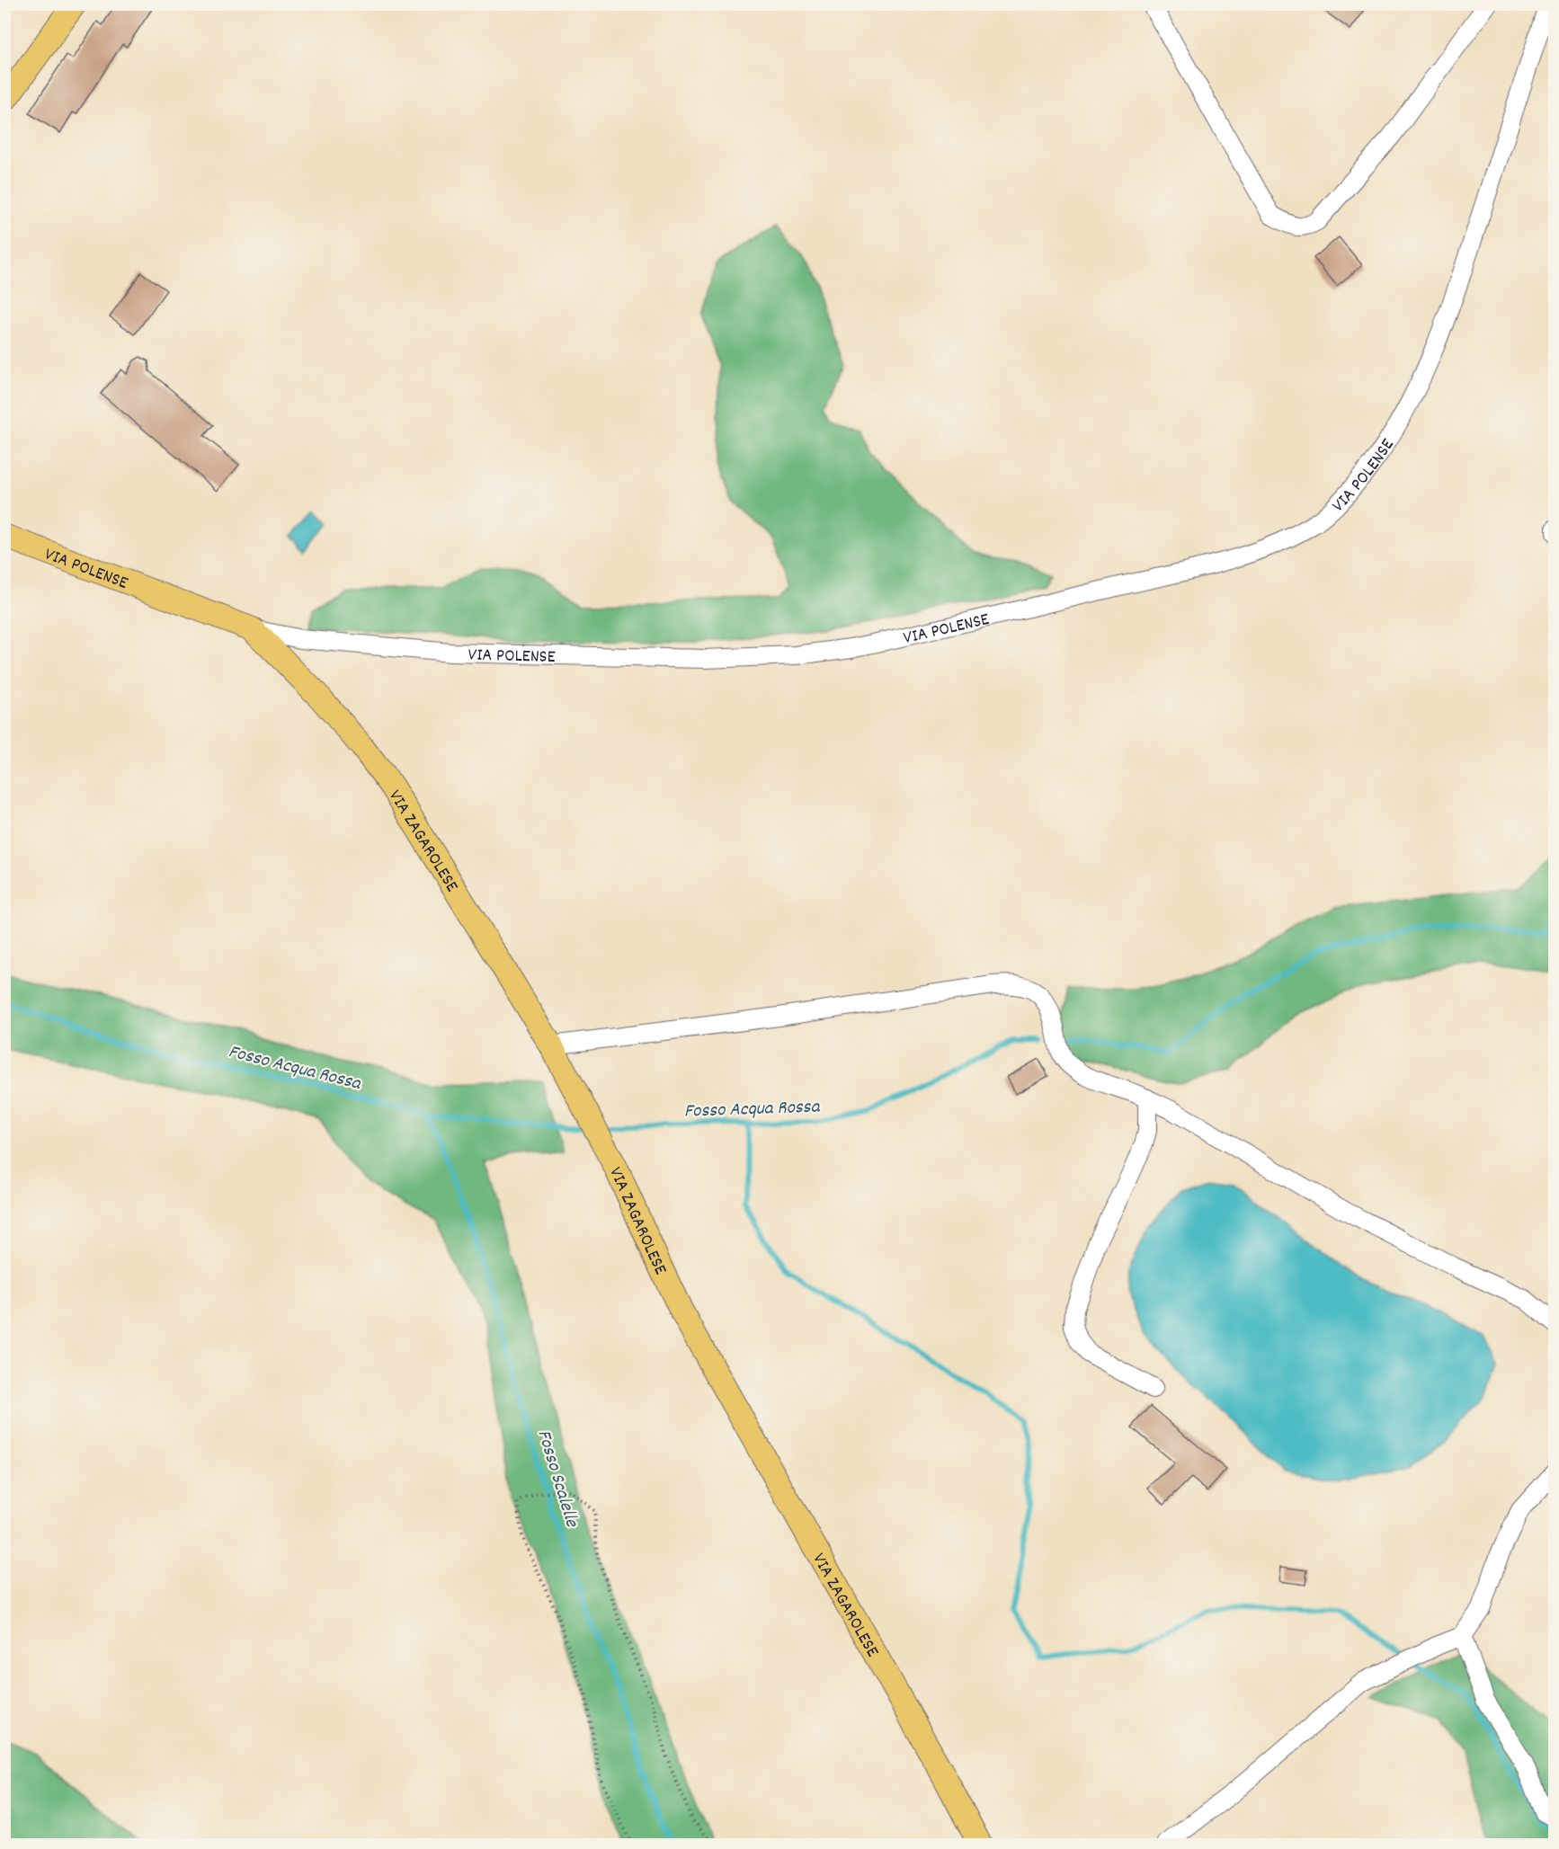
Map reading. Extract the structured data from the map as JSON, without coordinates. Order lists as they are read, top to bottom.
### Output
{
  "streets": {
    "main road": ["VIA POLENSE", "VIA ZAGAROLESE"]
  },
  "crossings": [
    ["VIA POLENSE", "VIA ZAGAROLESE"]
  ],
  "water": ["Fosso Acqua Rossa", "Fosso Scalelle"]
}
